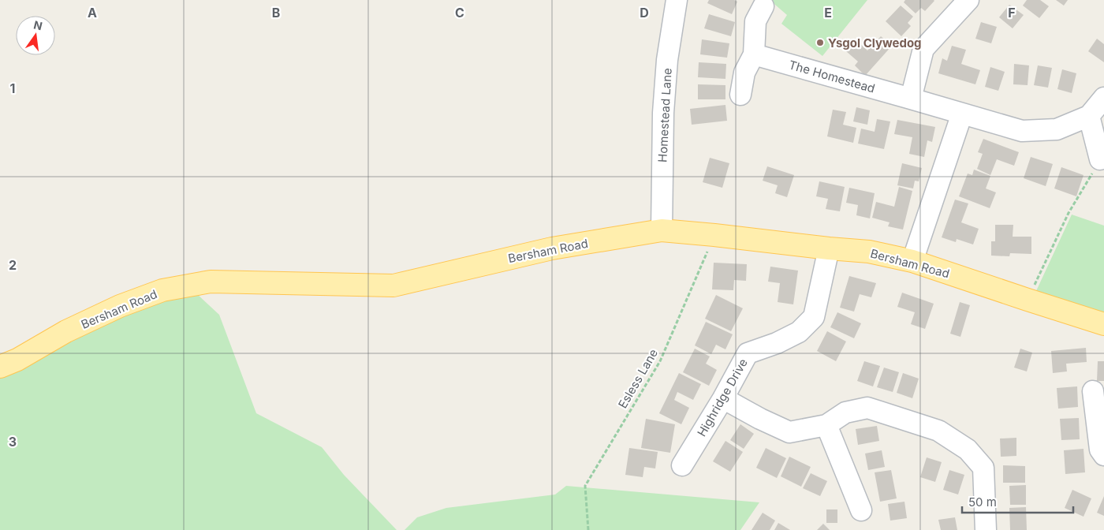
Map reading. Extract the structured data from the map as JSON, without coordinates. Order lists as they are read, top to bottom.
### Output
{
  "streets": {
    "main road": ["Bersham Road"],
    "street": ["The Homestead", "Homestead Lane", "Highridge Drive"],
    "path": ["Esless Lane"]
  },
  "crossings": [
    ["Homestead Lane", "Bersham Road"],
    ["Bersham Road", "Esless Lane"],
    ["Bersham Road", "Highridge Drive"]
  ],
  "places": ["Ysgol Clywedog"],
  "scale_bar": "50 m",
  "north": "top",
  "grid": {
    "columns": [
      "A",
      "B",
      "C",
      "D",
      "E",
      "F"
    ],
    "rows": ["1", "2", "3"]
  }
}
